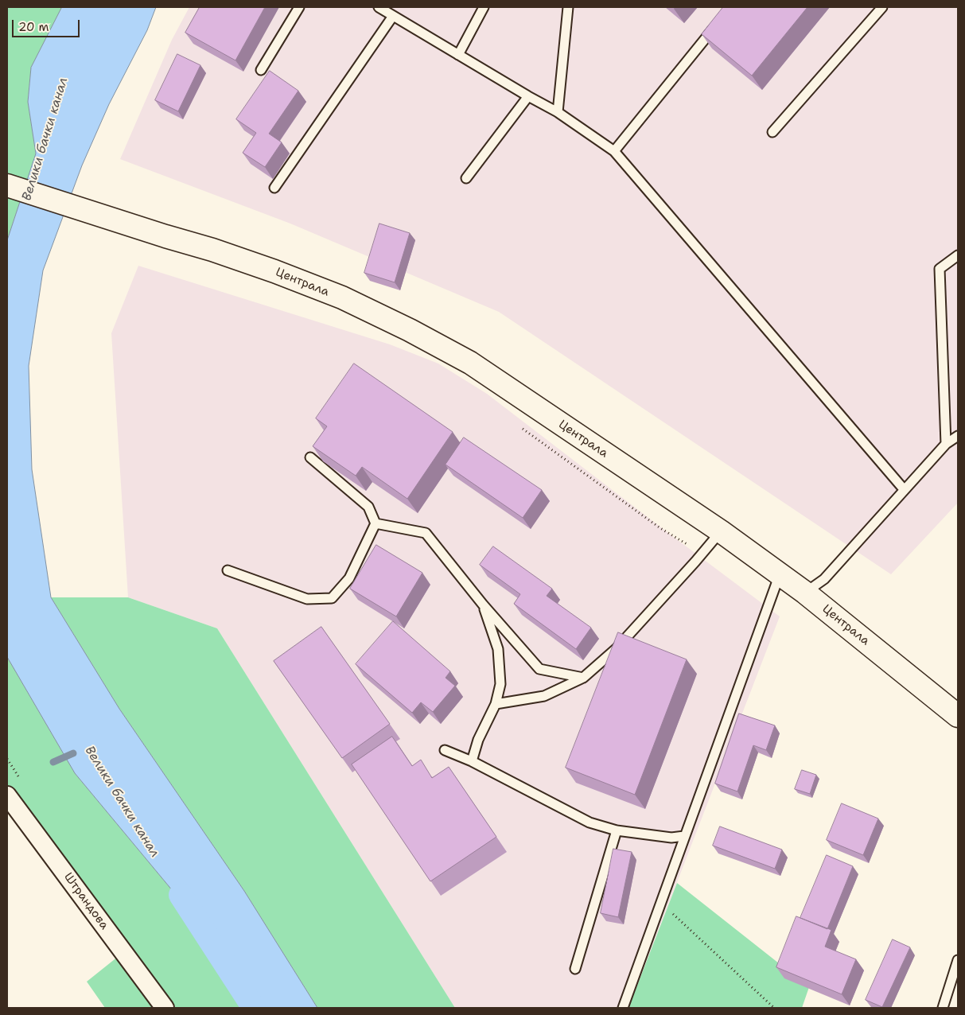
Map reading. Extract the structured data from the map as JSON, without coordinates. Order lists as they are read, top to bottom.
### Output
{
  "streets": {
    "main road": ["Централа"],
    "street": ["Штрандова"]
  },
  "water": ["Велики бачки канал"],
  "scale_bar": "20 m"
}
